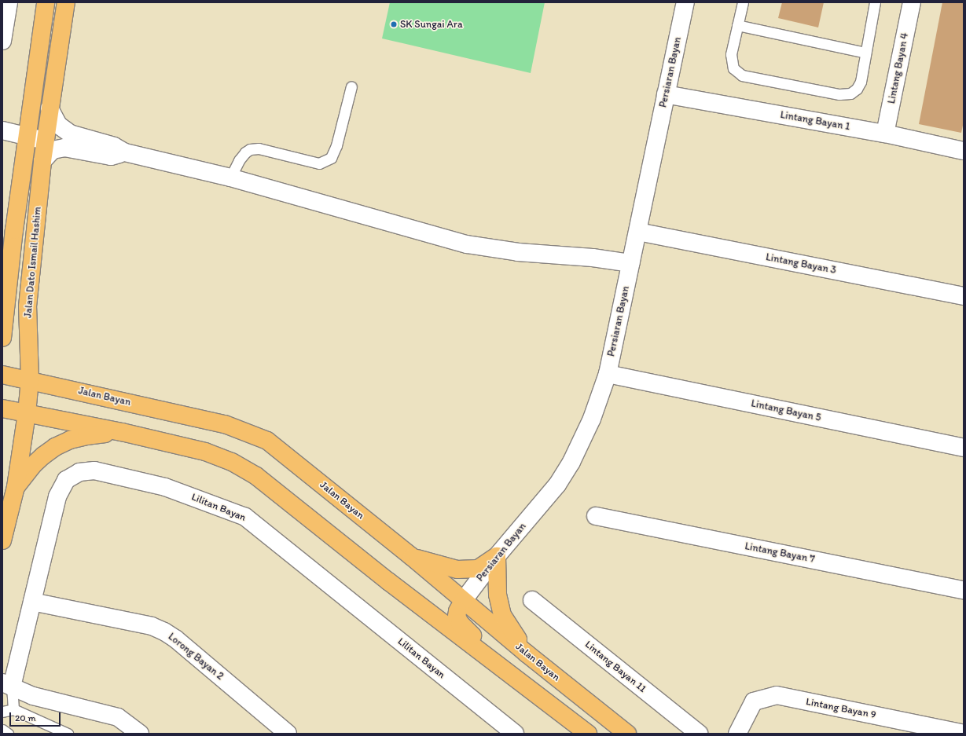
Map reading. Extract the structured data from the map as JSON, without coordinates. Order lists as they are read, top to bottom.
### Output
{
  "streets": {
    "main road": ["Jalan Dato Ismail Hashim", "Jalan Bayan"],
    "street": [
      "Lintang Bayan 4",
      "Persiaran Bayan",
      "Lintang Bayan 1",
      "Lintang Bayan 3",
      "Lintang Bayan 5",
      "Lilitan Bayan",
      "Lintang Bayan 7",
      "Lorong Bayan 2",
      "Lintang Bayan 11",
      "Lintang Bayan 9"
    ]
  },
  "crossings": [
    ["Lintang Bayan 4", "Lintang Bayan 1"],
    ["Persiaran Bayan", "Lintang Bayan 1"],
    ["Persiaran Bayan", "Lintang Bayan 3"],
    ["Persiaran Bayan", "Jalan Bayan"],
    ["Persiaran Bayan", "Lintang Bayan 5"],
    ["Jalan Dato Ismail Hashim", "Jalan Bayan"],
    ["Lilitan Bayan", "Lorong Bayan 2"]
  ],
  "places": ["SK Sungai Ara"],
  "scale_bar": "20 m"
}
